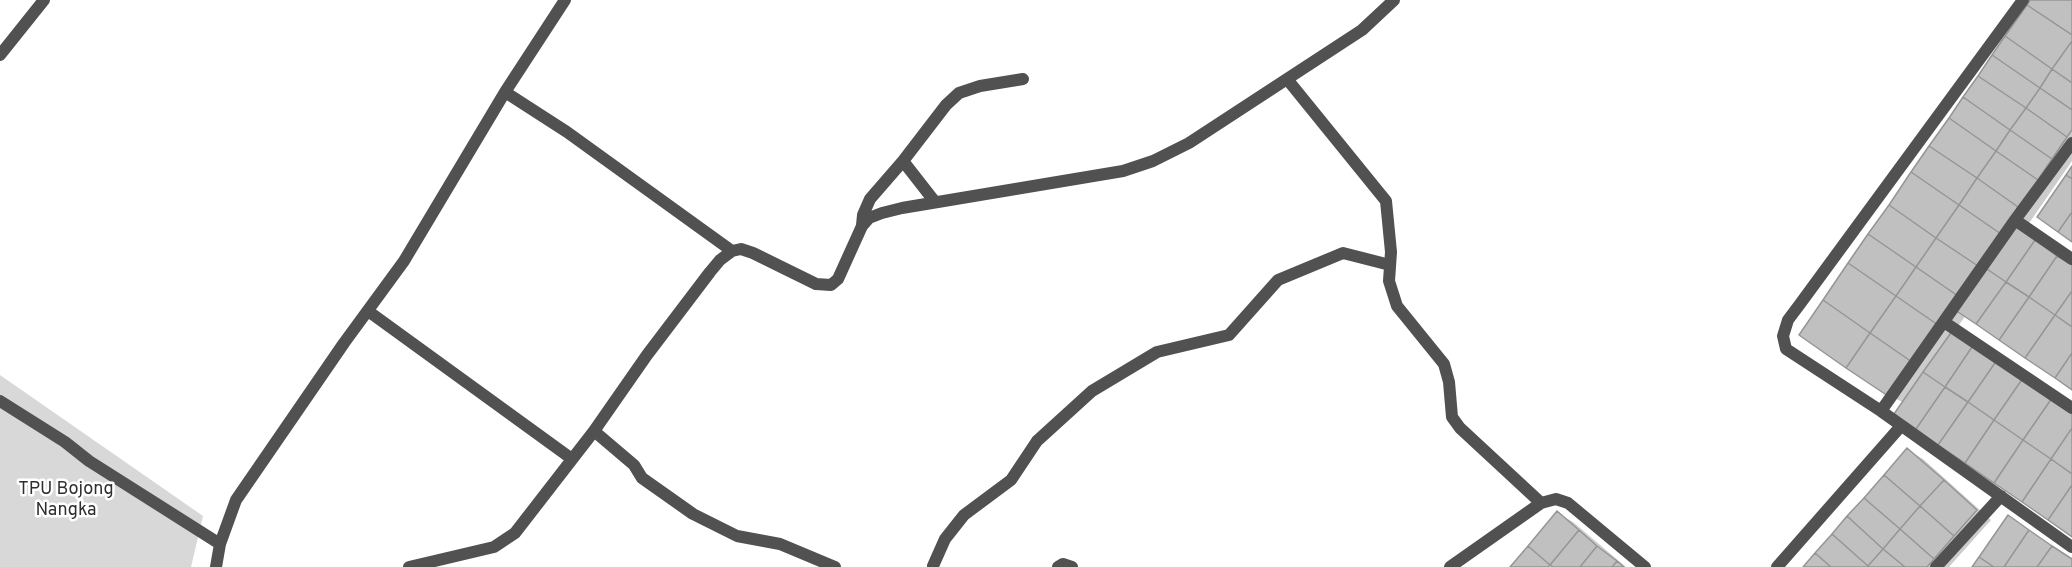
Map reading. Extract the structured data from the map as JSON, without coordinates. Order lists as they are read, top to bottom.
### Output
{
  "parks": ["TPU Bojong Nangka"]
}
